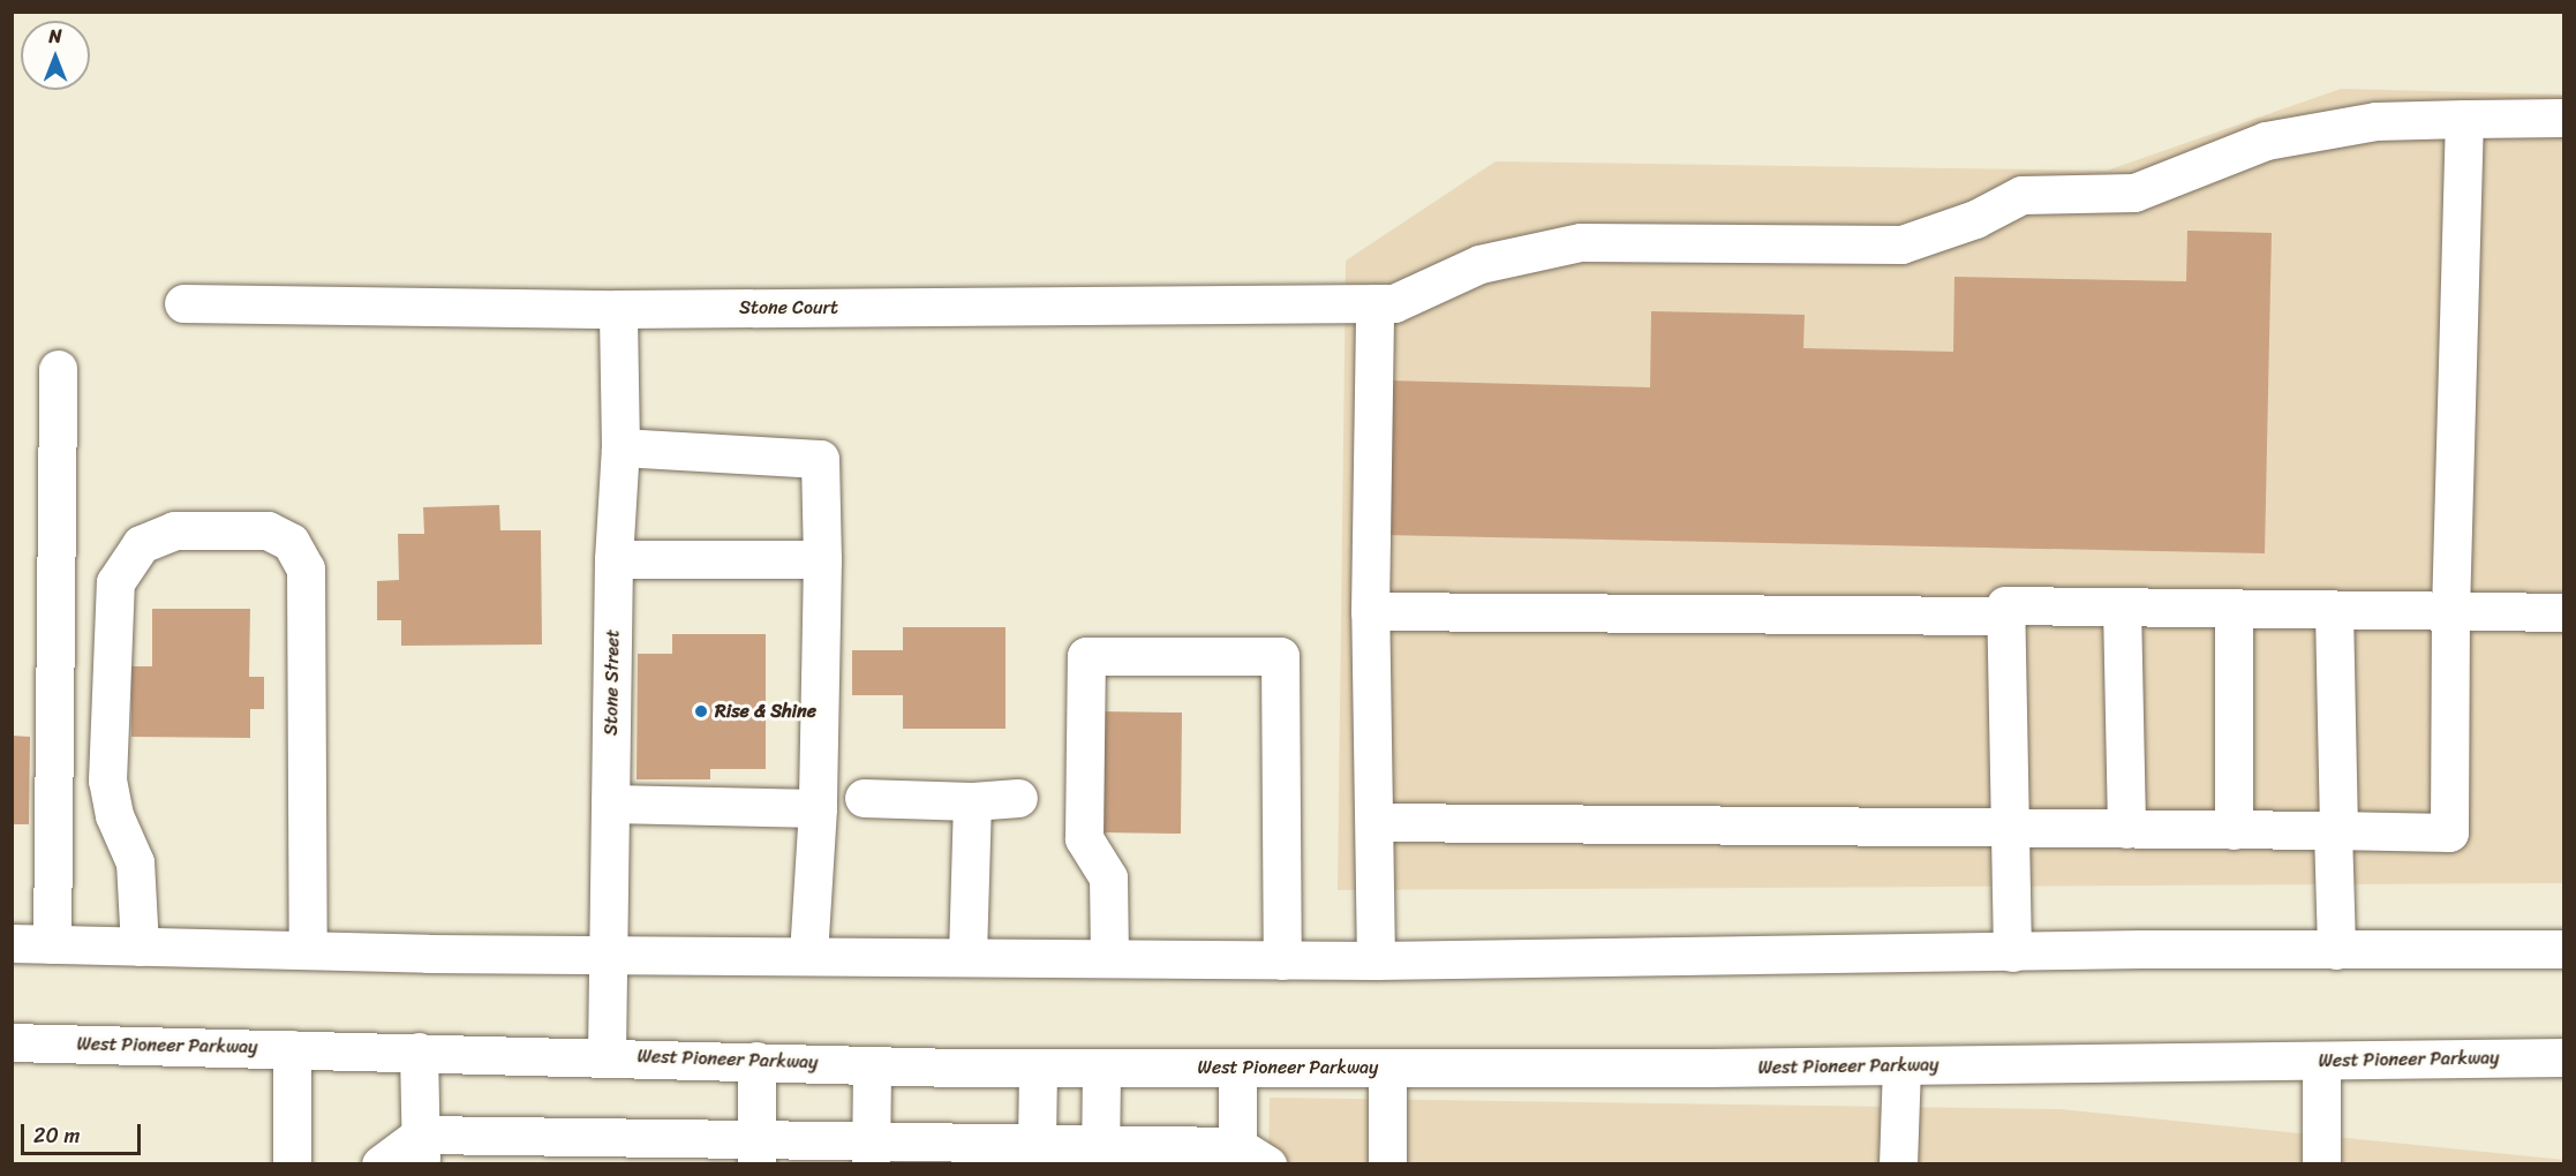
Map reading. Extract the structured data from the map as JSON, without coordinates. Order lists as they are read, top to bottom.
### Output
{
  "streets": {
    "main road": ["Stone Court", "Stone Street", "West Pioneer Parkway"]
  },
  "crossings": [
    ["Stone Court", "Stone Street"],
    ["Stone Street", "West Pioneer Parkway"]
  ],
  "places": ["Rise & Shine"],
  "scale_bar": "20 m",
  "north": "top"
}
